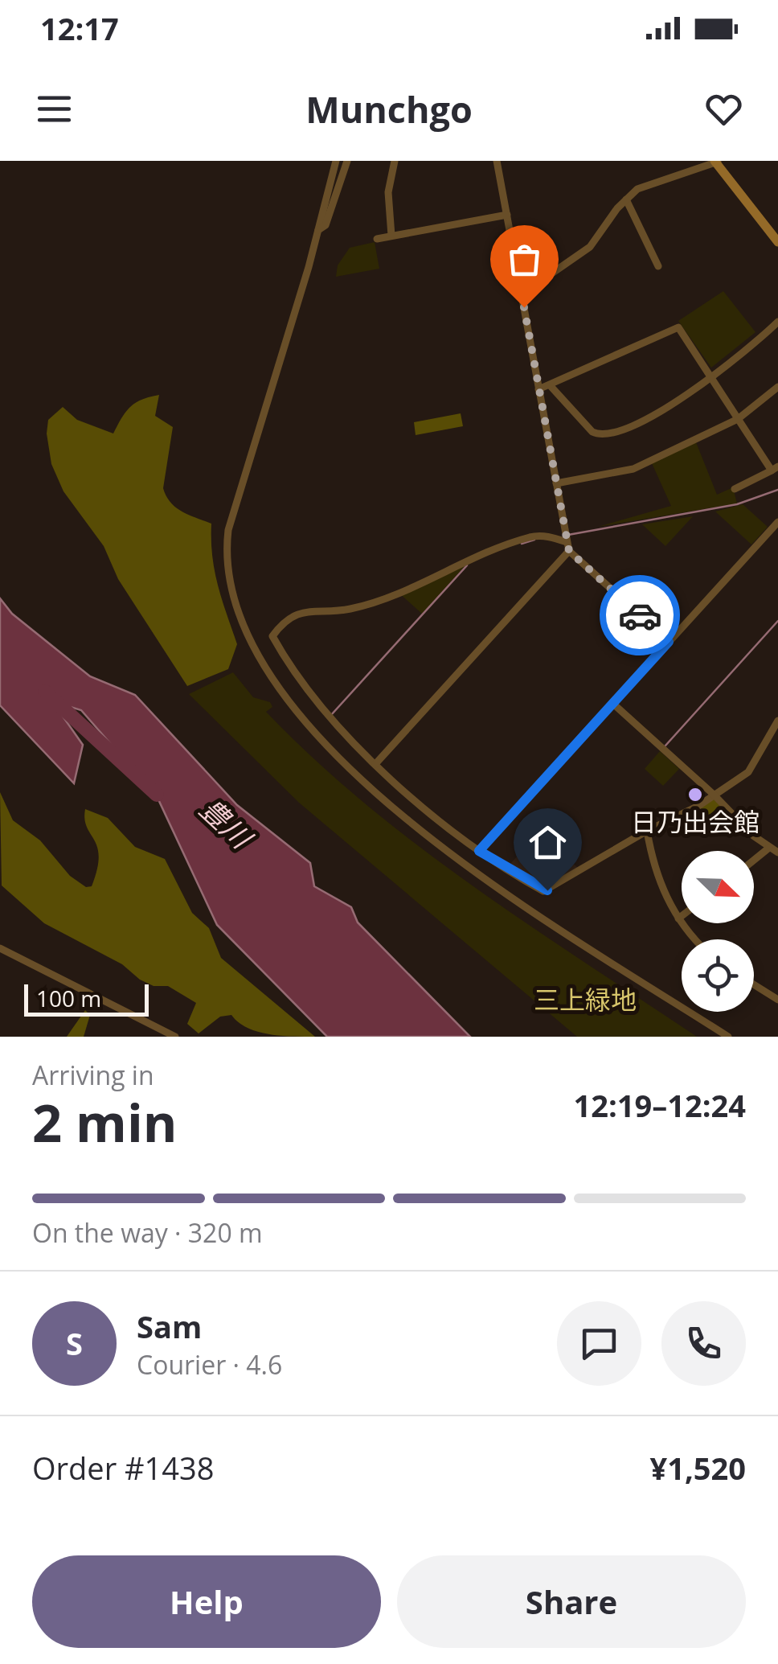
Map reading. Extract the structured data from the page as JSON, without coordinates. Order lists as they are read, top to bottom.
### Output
{
  "water": ["豊川"],
  "parks": ["三上緑地"],
  "places": ["日乃出会館"],
  "scale_bar": "100 m",
  "north": "bottom right",
  "page": {
    "status": "12:17",
    "header": "Munchgo",
    "scale": "100 m",
    "heading": ["2 min", "Arriving in", "12:19–12:24"],
    "panel": [
      "Sam",
      "Courier · 4.6",
      "Order #1438",
      "¥1,520"
    ],
    "bar": "On the way · 320 m",
    "round": "S",
    "buttons": ["Help", "Share"]
  }
}
